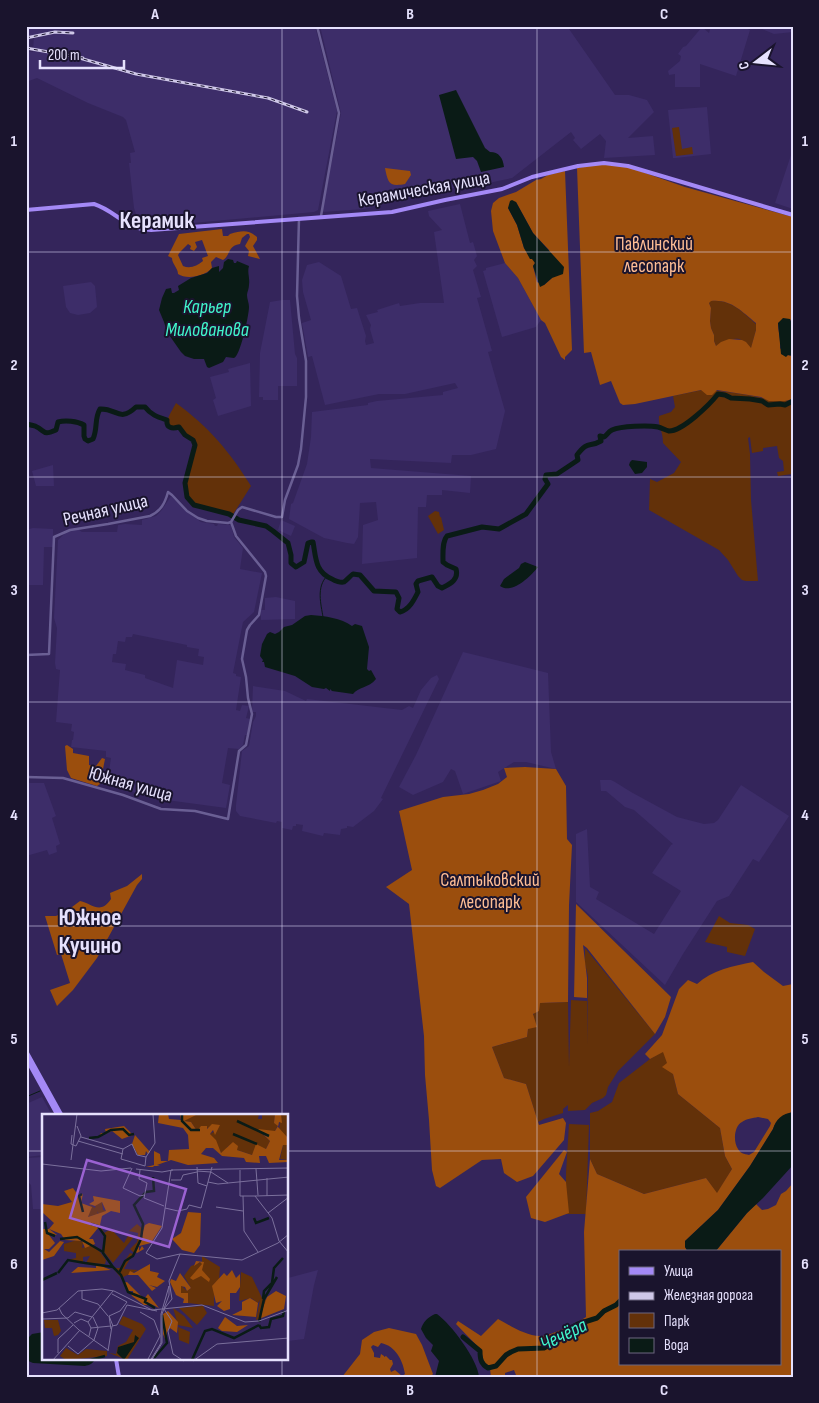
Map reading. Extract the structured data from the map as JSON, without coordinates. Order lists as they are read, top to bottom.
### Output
{
  "streets": {
    "main road": ["Керамическая улица"],
    "street": ["Речная улица", "Южная улица"]
  },
  "crossings": [
    ["Речная улица", "Южная улица"]
  ],
  "districts": ["Керамик", "Южное Кучино"],
  "water": ["Карьер Милованова", "Чечёра"],
  "parks": ["Павлинский лесопарк", "Салтыковский лесопарк"],
  "legend": [
    "Улица",
    "Железная дорога",
    "Парк",
    "Вода"
  ],
  "scale_bar": "200 m",
  "north": "left",
  "grid": {
    "columns": ["A", "B", "C"],
    "rows": [
      "1",
      "2",
      "3",
      "4",
      "5",
      "6"
    ]
  }
}
